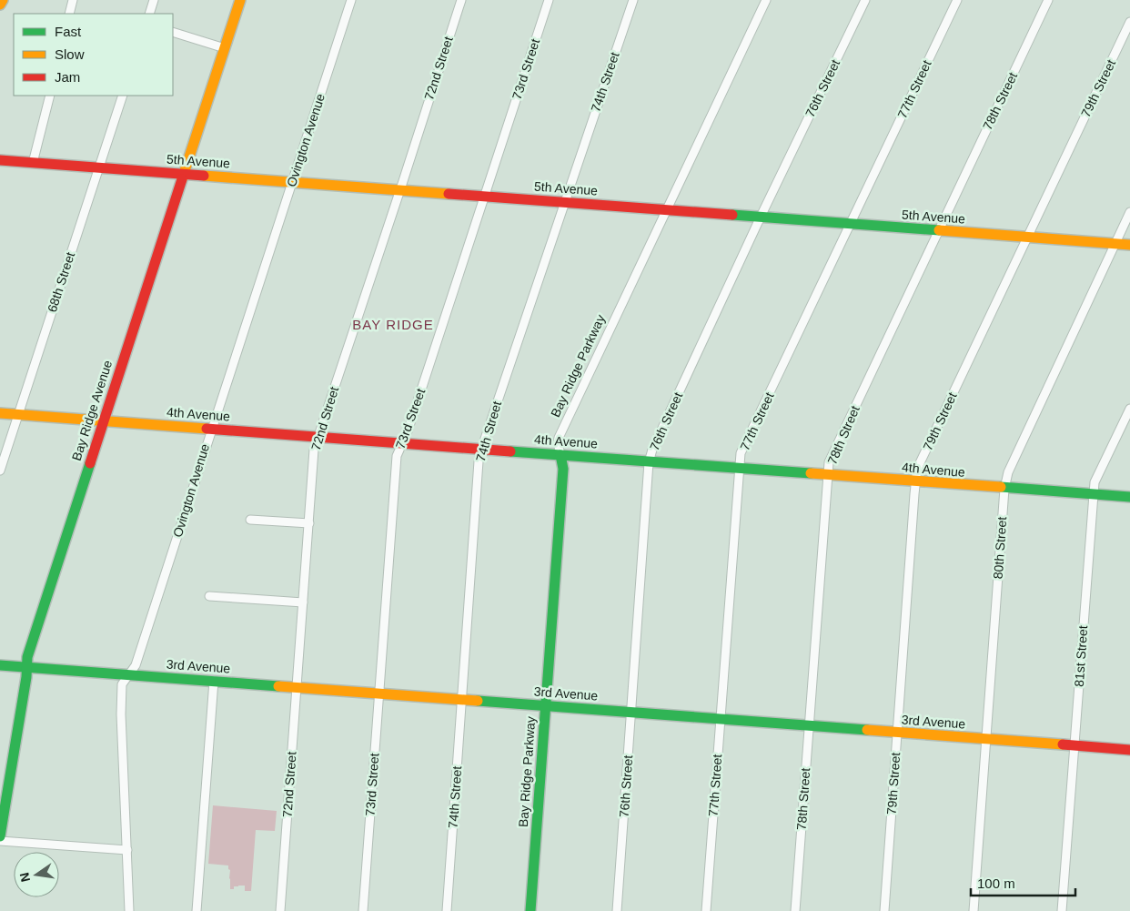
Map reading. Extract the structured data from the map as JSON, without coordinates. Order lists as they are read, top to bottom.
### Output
{
  "streets": {
    "street": [
      "72nd Street",
      "73rd Street",
      "74th Street",
      "76th Street",
      "79th Street",
      "77th Street",
      "78th Street",
      "Ovington Avenue",
      "5th Avenue",
      "68th Street",
      "Bay Ridge Parkway",
      "Bay Ridge Avenue",
      "4th Avenue",
      "80th Street",
      "81st Street",
      "3rd Avenue"
    ]
  },
  "crossings": [
    ["72nd Street", "5th Avenue"],
    ["72nd Street", "4th Avenue"],
    ["72nd Street", "3rd Avenue"],
    ["73rd Street", "5th Avenue"],
    ["73rd Street", "4th Avenue"],
    ["73rd Street", "3rd Avenue"],
    ["74th Street", "5th Avenue"],
    ["74th Street", "4th Avenue"],
    ["74th Street", "3rd Avenue"],
    ["76th Street", "5th Avenue"],
    ["76th Street", "4th Avenue"],
    ["76th Street", "3rd Avenue"],
    ["79th Street", "5th Avenue"],
    ["79th Street", "4th Avenue"],
    ["79th Street", "3rd Avenue"],
    ["77th Street", "5th Avenue"],
    ["77th Street", "4th Avenue"],
    ["77th Street", "3rd Avenue"],
    ["78th Street", "5th Avenue"],
    ["78th Street", "4th Avenue"],
    ["78th Street", "3rd Avenue"],
    ["Ovington Avenue", "5th Avenue"],
    ["Ovington Avenue", "4th Avenue"],
    ["Ovington Avenue", "3rd Avenue"],
    ["5th Avenue", "68th Street"],
    ["5th Avenue", "Bay Ridge Parkway"],
    ["5th Avenue", "Bay Ridge Avenue"],
    ["5th Avenue", "80th Street"],
    ["68th Street", "4th Avenue"],
    ["Bay Ridge Parkway", "4th Avenue"],
    ["Bay Ridge Parkway", "3rd Avenue"],
    ["Bay Ridge Avenue", "4th Avenue"],
    ["Bay Ridge Avenue", "3rd Avenue"],
    ["4th Avenue", "80th Street"],
    ["4th Avenue", "81st Street"],
    ["80th Street", "3rd Avenue"],
    ["81st Street", "3rd Avenue"]
  ],
  "districts": ["BAY RIDGE"],
  "legend": ["Fast", "Slow", "Jam"],
  "scale_bar": "100 m",
  "north": "left"
}
